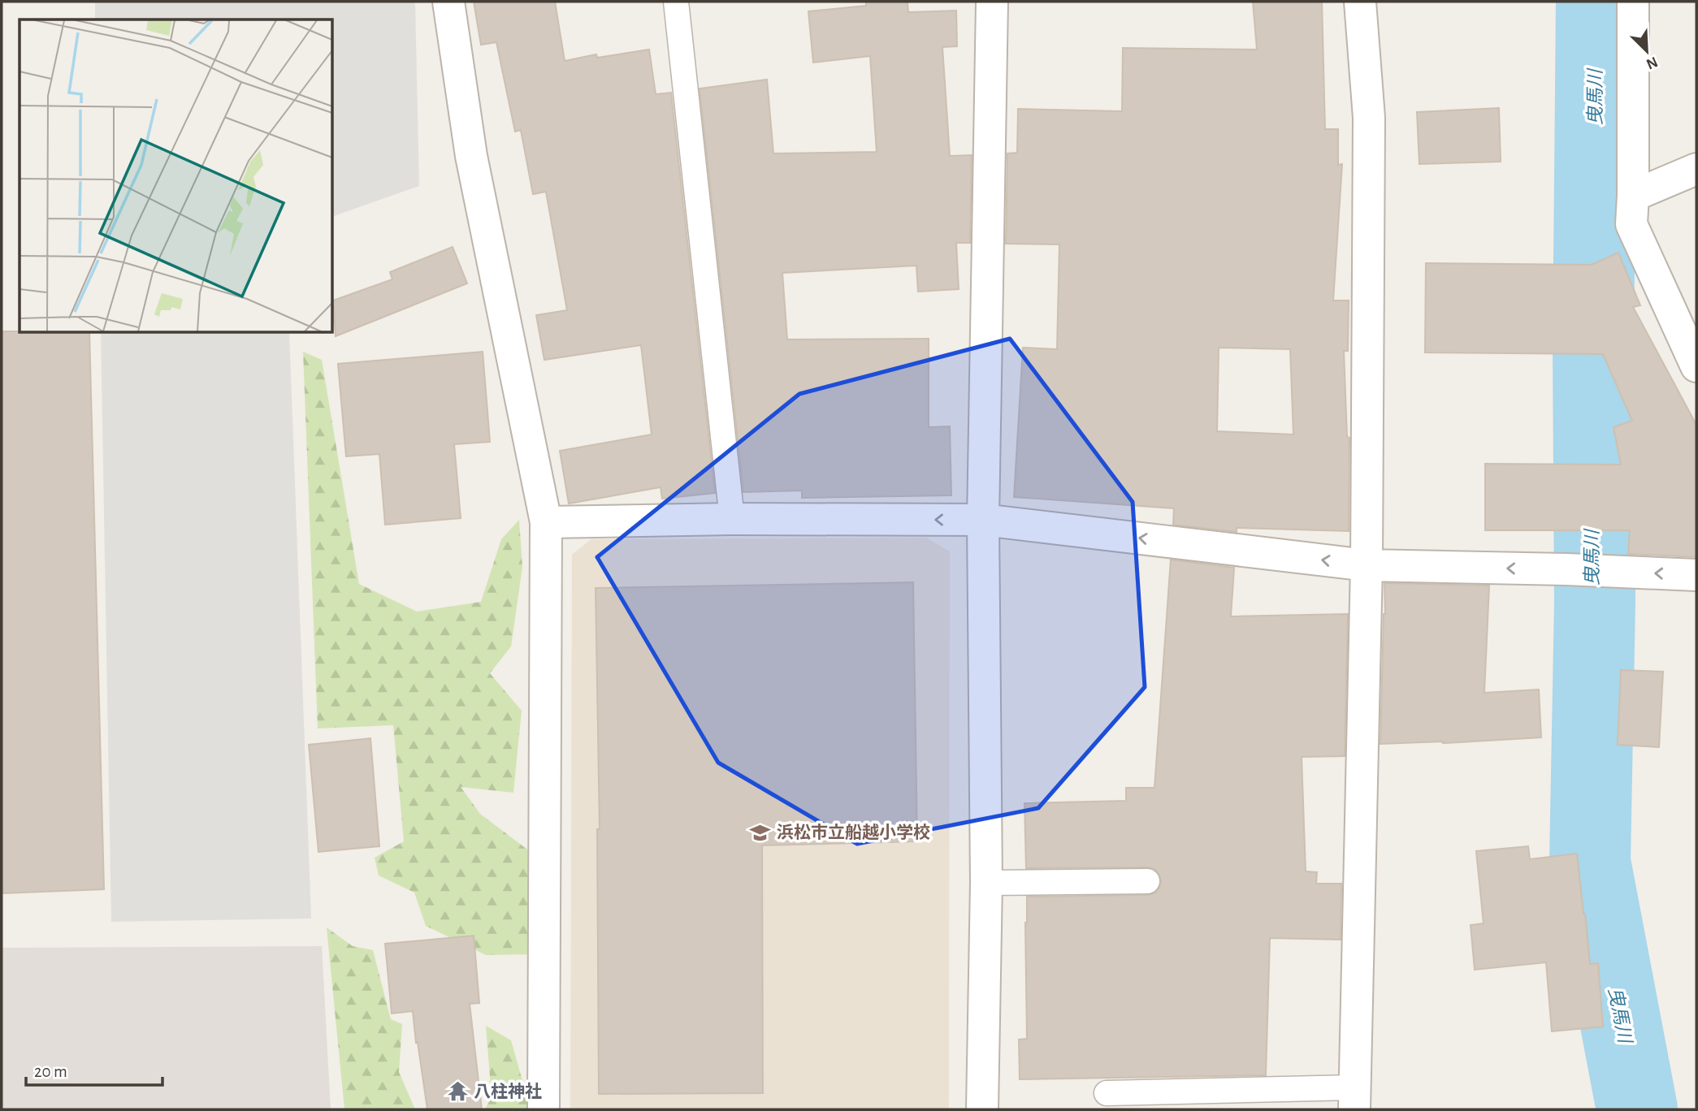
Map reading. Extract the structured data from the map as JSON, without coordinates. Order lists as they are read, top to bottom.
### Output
{
  "water": ["曳馬川"],
  "places": {
    "school or university": ["浜松市立船越小学校"],
    "temple": ["八柱神社"]
  },
  "scale_bar": "20 m",
  "north": "bottom right"
}
